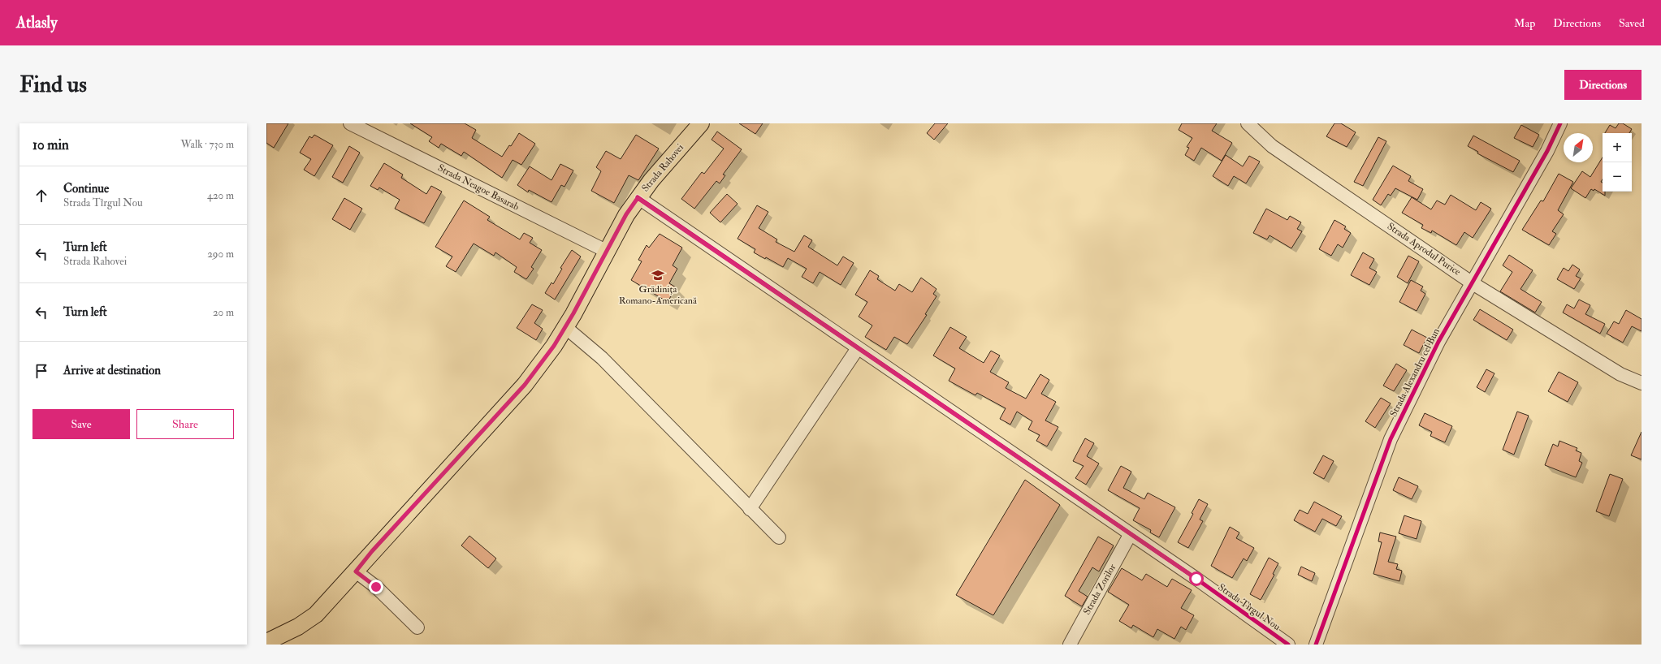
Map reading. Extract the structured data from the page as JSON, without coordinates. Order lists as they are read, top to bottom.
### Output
{
  "streets": {
    "main road": ["Strada Rahovei"],
    "street": [
      "Strada Neagoe Basarab",
      "Strada Aprodul Purice",
      "Strada Alexandru cel Bun",
      "Strada Zorilor",
      "Strada Tîrgul Nou"
    ]
  },
  "crossings": [
    ["Strada Rahovei", "Strada Neagoe Basarab"],
    ["Strada Rahovei", "Strada Tîrgul Nou"],
    ["Strada Aprodul Purice", "Strada Alexandru cel Bun"],
    ["Strada Zorilor", "Strada Tîrgul Nou"]
  ],
  "places": {
    "school or university": ["Grădinița Romano-Americană"]
  },
  "north": "top right",
  "page": {
    "header": "Atlasly",
    "nav": ["Map", "Directions", "Saved"],
    "buttons": [
      "Directions",
      ["Save", "Share"]
    ],
    "title": "Find us",
    "heading": ["10 min", "Walk · 730 m"],
    "map_buttons": ["+", "−"],
    "list": [
      ["Continue", "Strada Tîrgul Nou", "420 m"],
      ["Turn left", "Strada Rahovei", "290 m"],
      ["Turn left", "20 m"],
      "Arrive at destination"
    ]
  }
}
